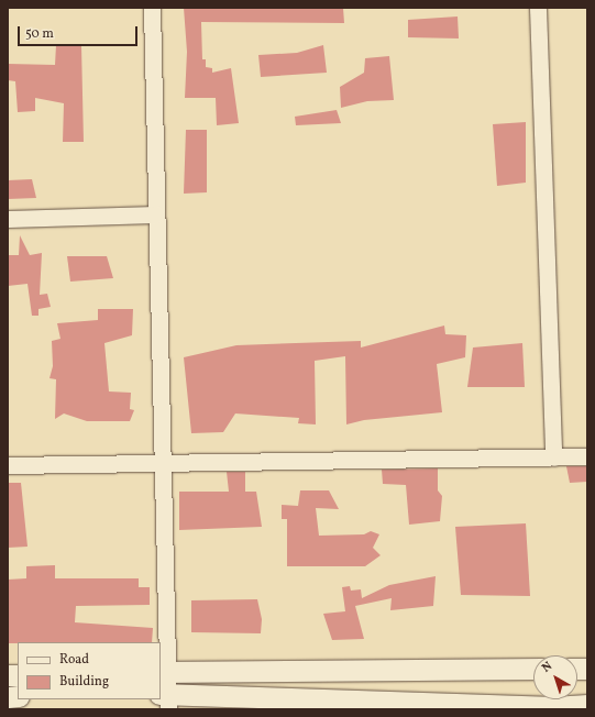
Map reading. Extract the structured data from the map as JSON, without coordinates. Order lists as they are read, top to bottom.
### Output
{
  "legend": ["Road", "Building"],
  "scale_bar": "50 m",
  "north": "top left"
}
